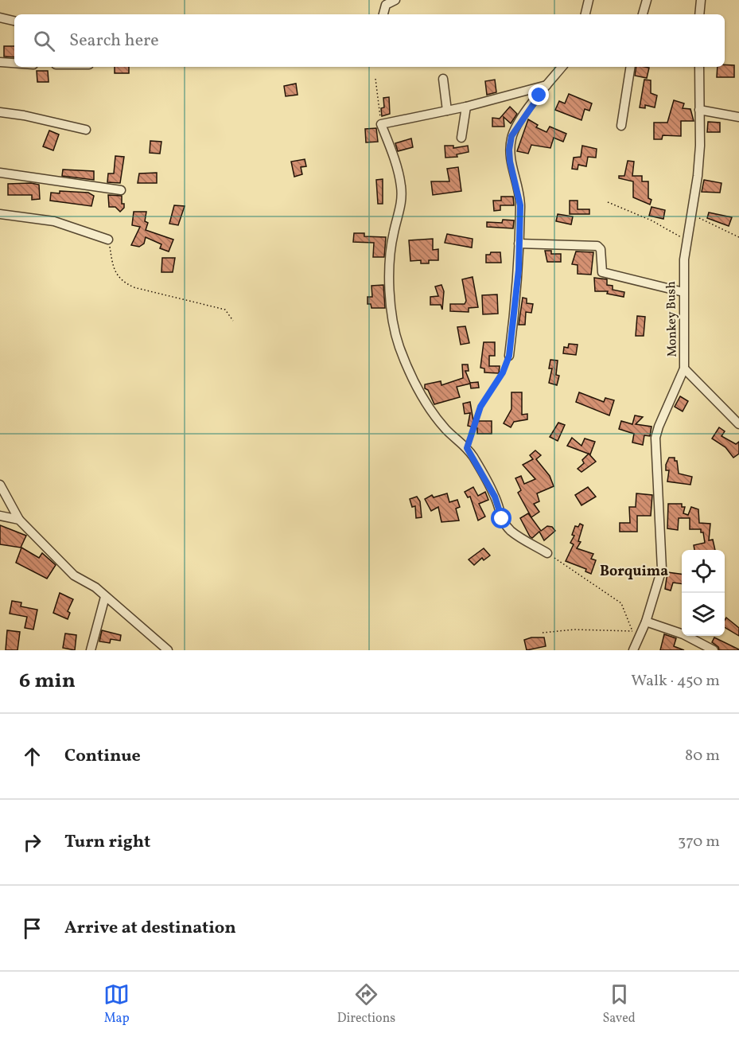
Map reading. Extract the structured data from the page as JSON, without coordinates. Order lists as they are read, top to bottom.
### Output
{
  "streets": {
    "street": ["Monkey Bush"]
  },
  "districts": ["Borquima"],
  "page": {
    "search": "Search here",
    "heading": ["6 min", "Walk · 450 m"],
    "list": [
      ["Continue", "80 m"],
      ["Turn right", "370 m"],
      "Arrive at destination"
    ],
    "nav": ["Map", "Directions", "Saved"]
  }
}
